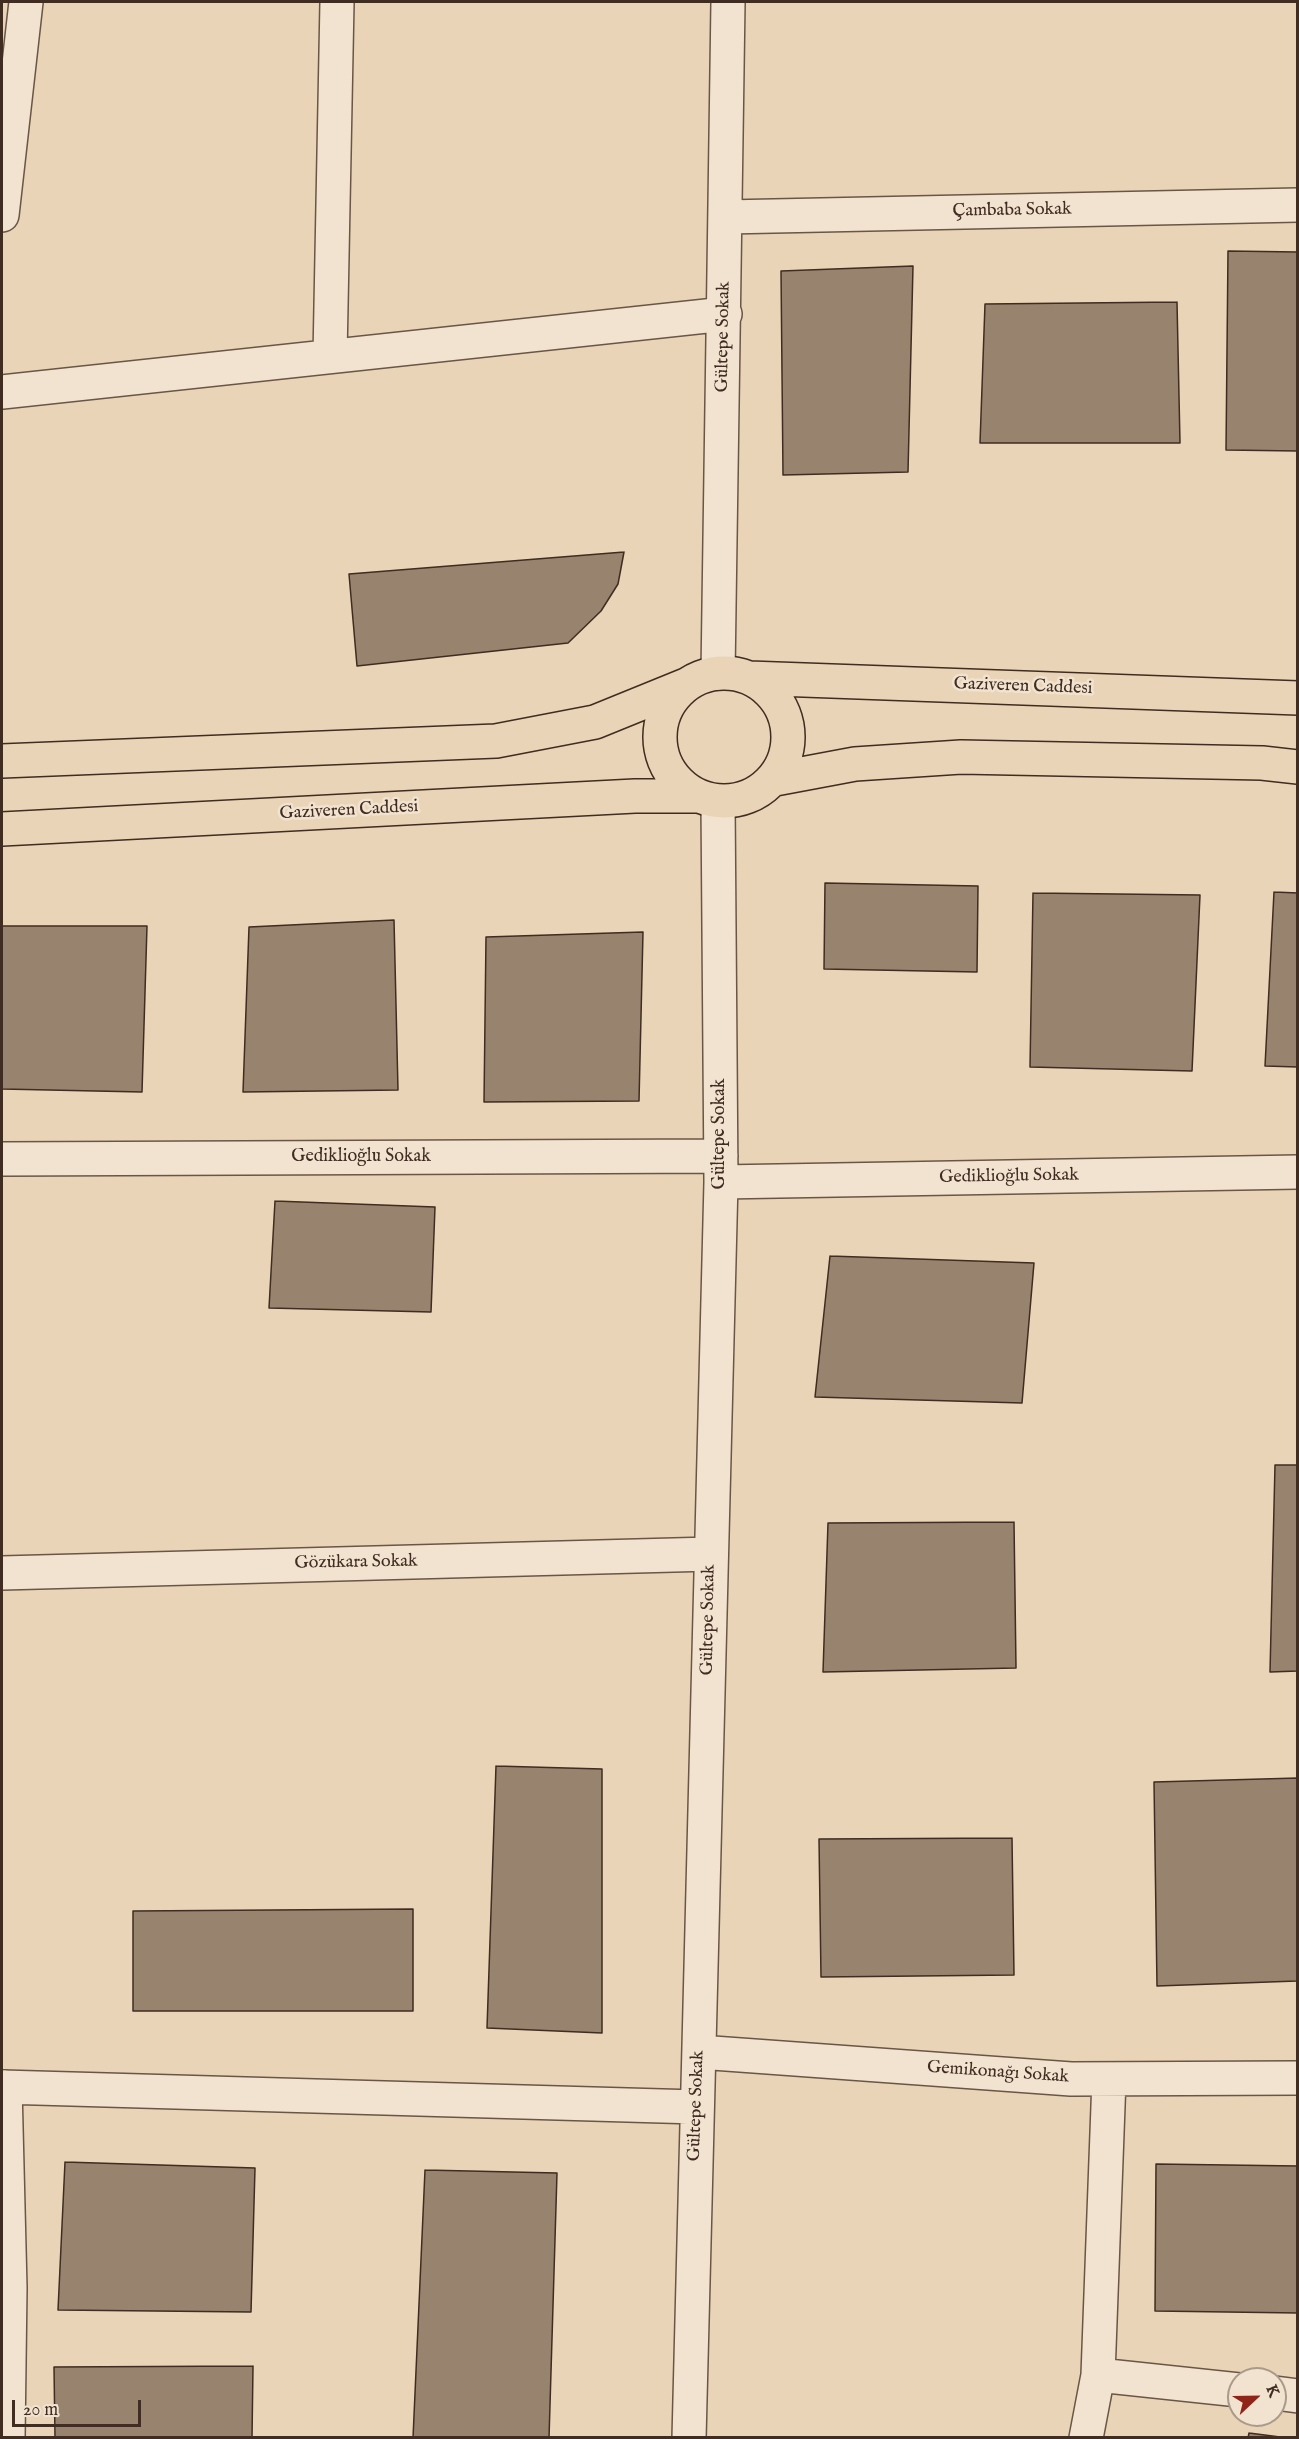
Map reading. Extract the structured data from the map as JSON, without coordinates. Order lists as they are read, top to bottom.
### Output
{
  "streets": {
    "main road": ["Gaziveren Caddesi"],
    "street": [
      "Çambaba Sokak",
      "Gültepe Sokak",
      "Gediklioğlu Sokak",
      "Gözükara Sokak",
      "Gemikonağı Sokak"
    ]
  },
  "crossings": [
    ["Çambaba Sokak", "Gültepe Sokak"],
    ["Gültepe Sokak", "Gaziveren Caddesi"],
    ["Gültepe Sokak", "Gediklioğlu Sokak"],
    ["Gültepe Sokak", "Gözükara Sokak"],
    ["Gültepe Sokak", "Gemikonağı Sokak"]
  ],
  "scale_bar": "20 m",
  "north": "right"
}
